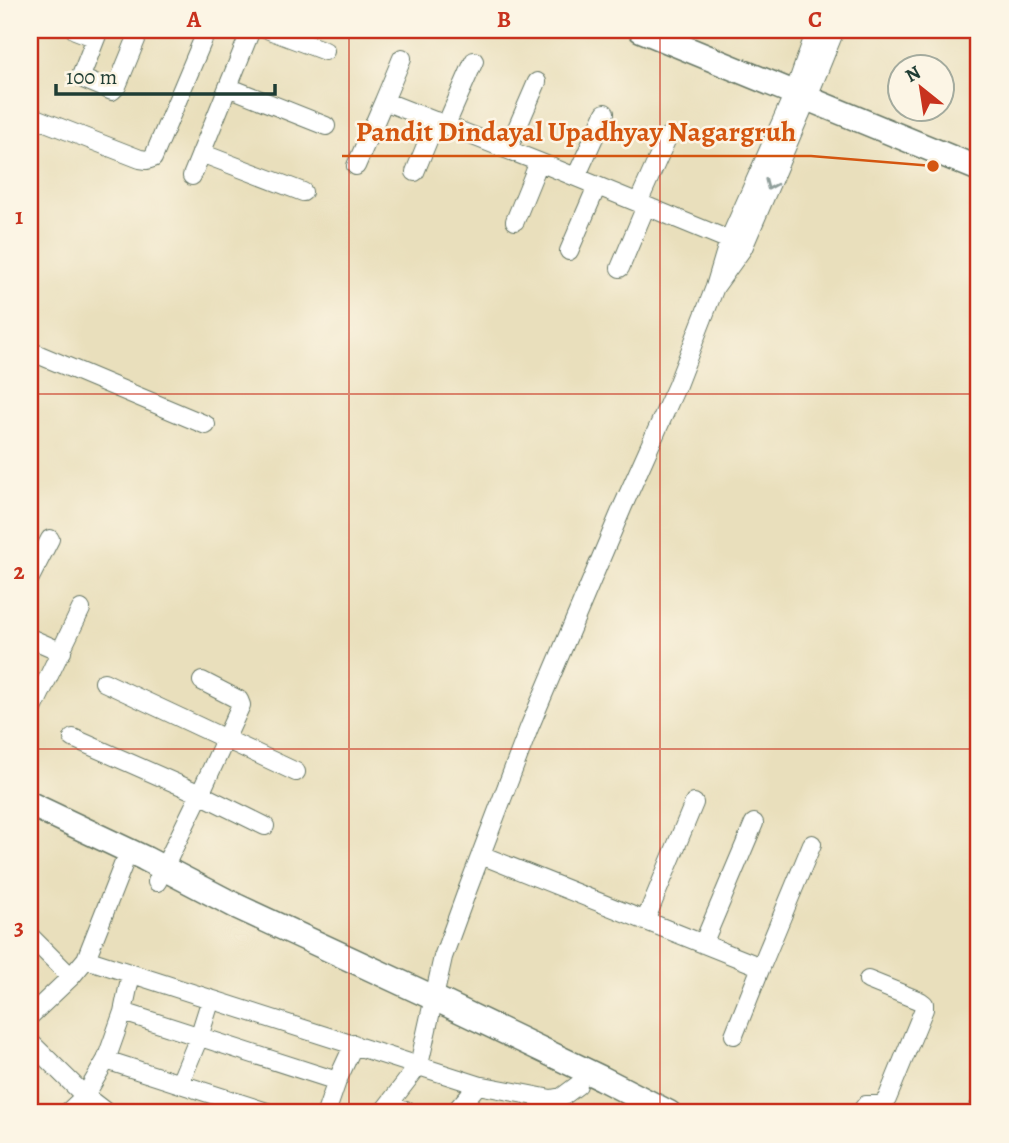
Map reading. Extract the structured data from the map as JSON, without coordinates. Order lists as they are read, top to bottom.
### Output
{
  "places": ["Pandit Dindayal Upadhyay Nagargruh"],
  "scale_bar": "100 m",
  "north": "top left",
  "grid": {
    "columns": ["A", "B", "C"],
    "rows": ["1", "2", "3"]
  }
}
